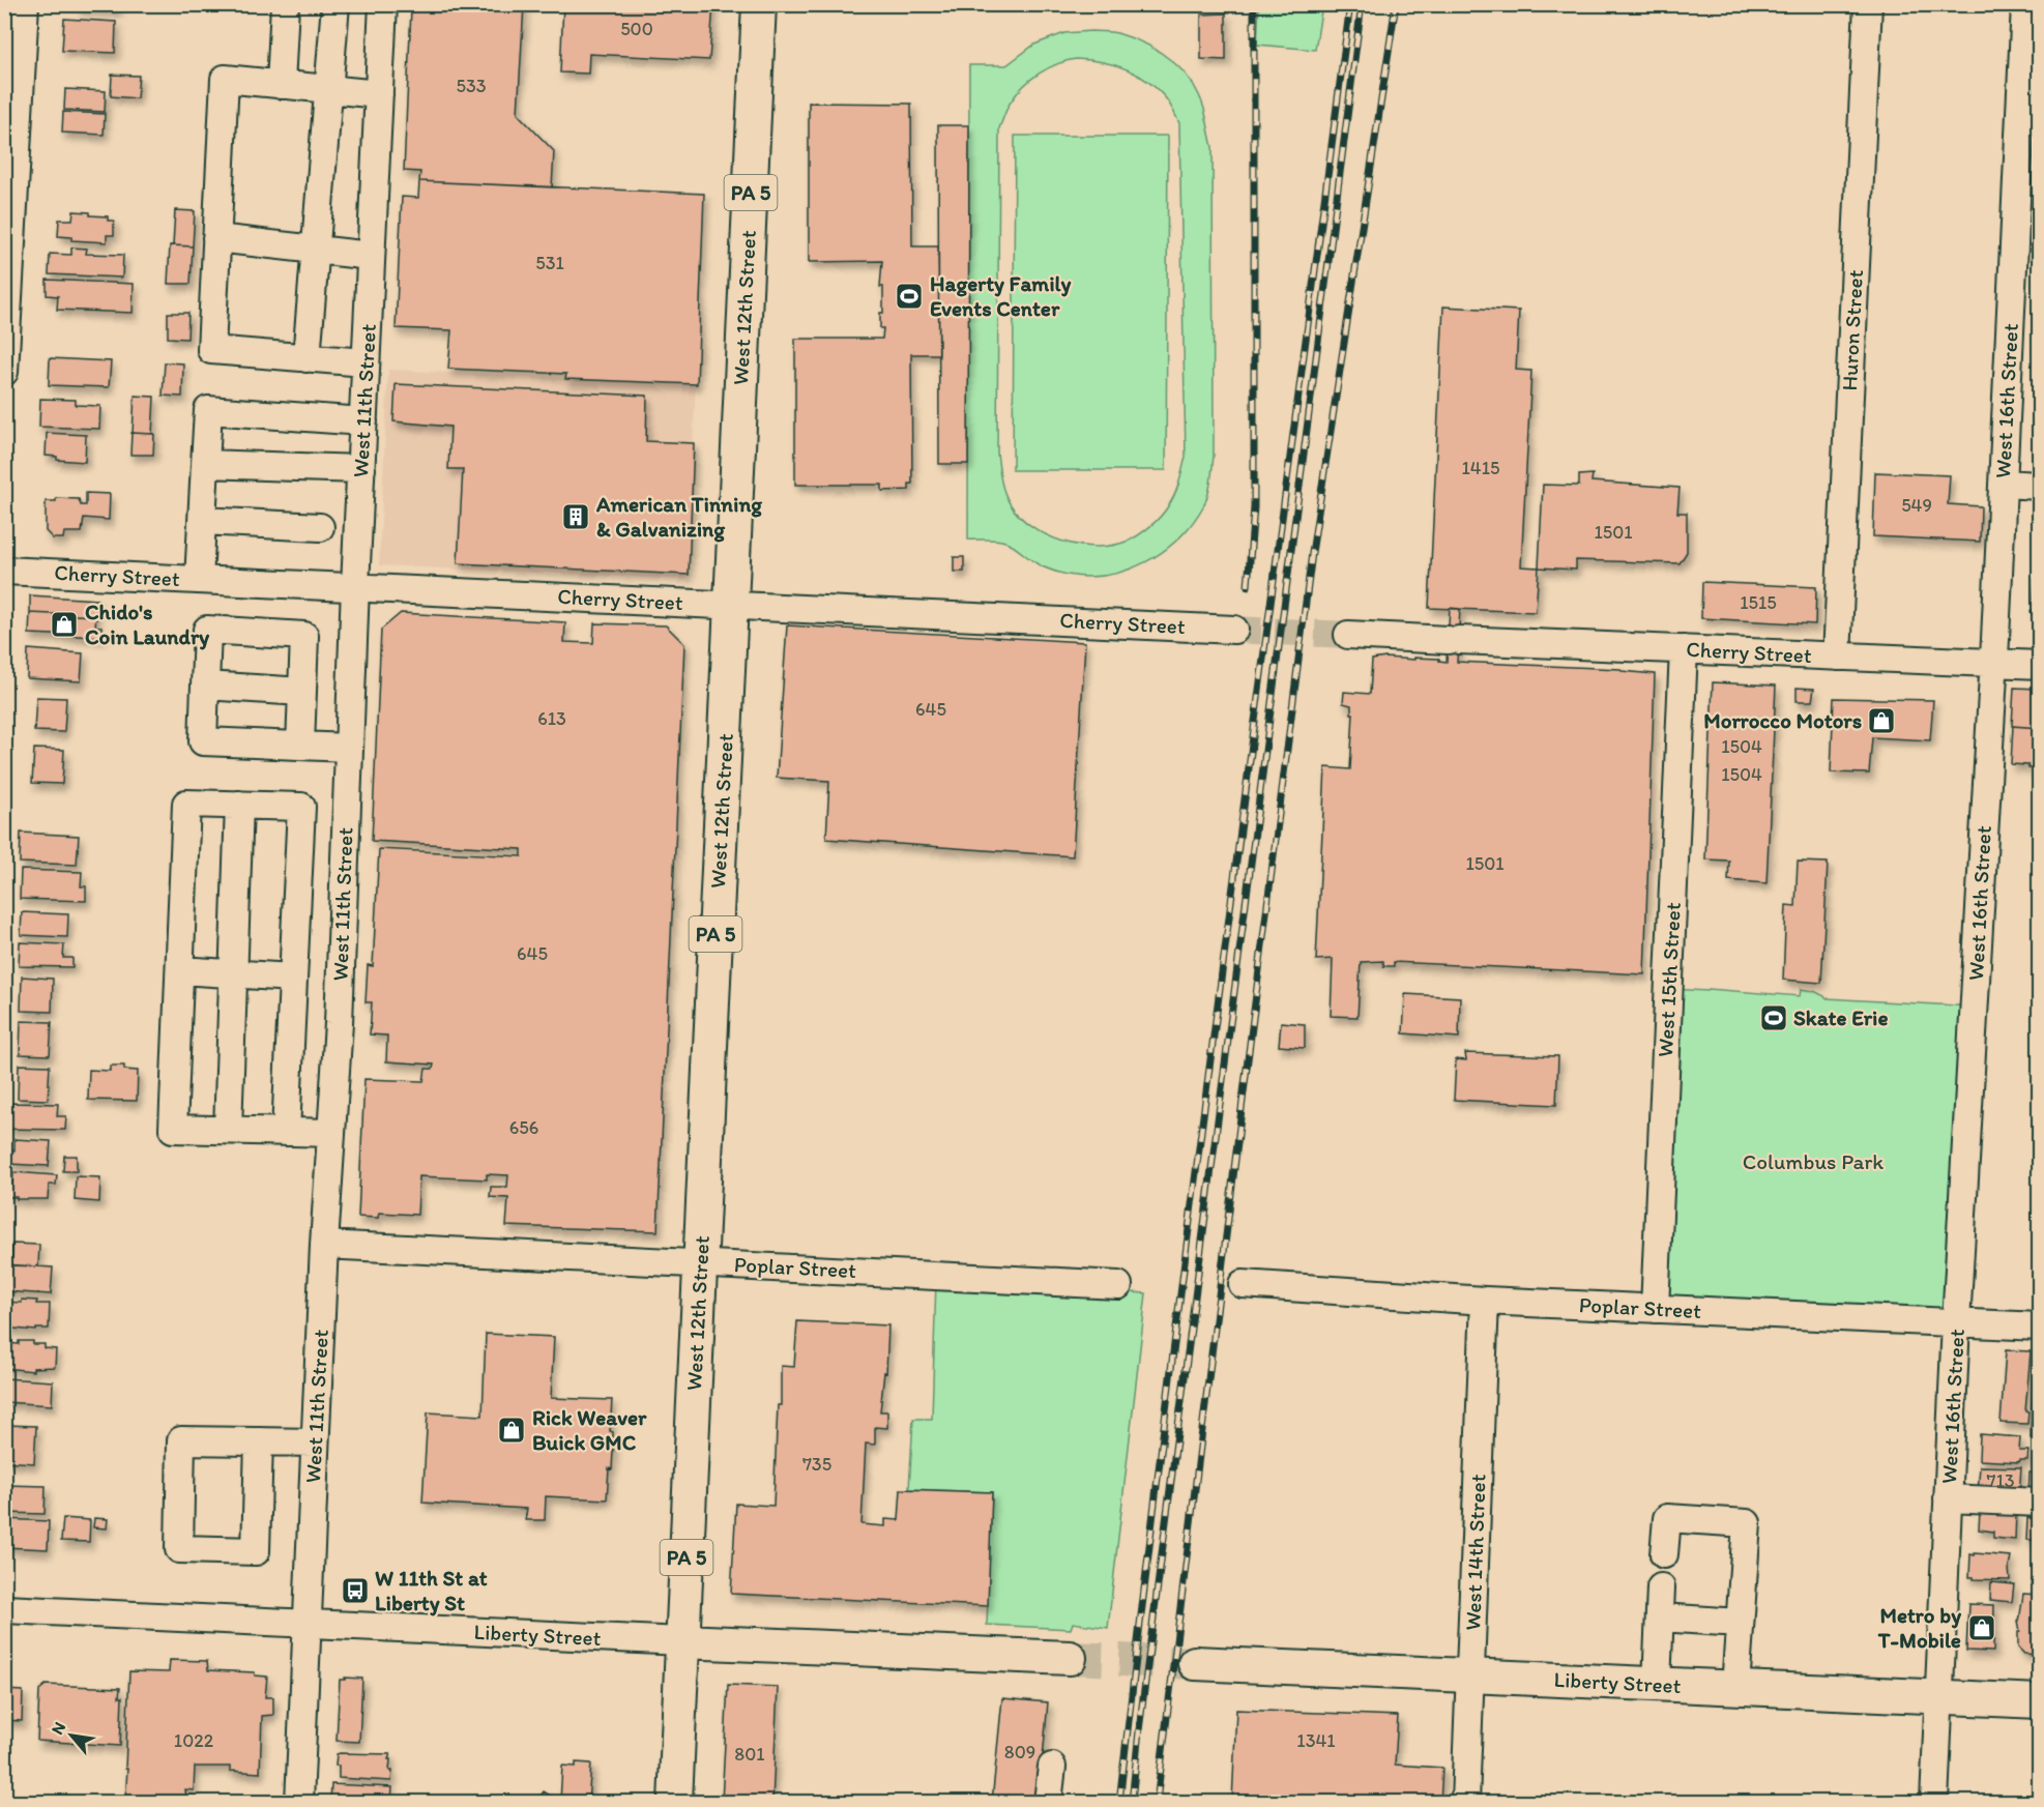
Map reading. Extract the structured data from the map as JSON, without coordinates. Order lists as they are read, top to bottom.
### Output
{
  "streets": {
    "main road": ["PA 5", "West 12th Street", "Liberty Street"],
    "street": [
      "Huron Street",
      "West 11th Street",
      "West 16th Street",
      "Cherry Street",
      "West 15th Street",
      "Poplar Street",
      "West 14th Street"
    ]
  },
  "crossings": [
    ["West 12th Street", "Cherry Street"],
    ["West 12th Street", "Poplar Street"],
    ["West 12th Street", "Liberty Street"],
    ["Huron Street", "Cherry Street"],
    ["West 11th Street", "Cherry Street"],
    ["West 11th Street", "Poplar Street"],
    ["West 11th Street", "Liberty Street"],
    ["West 16th Street", "Cherry Street"],
    ["West 16th Street", "Poplar Street"],
    ["West 16th Street", "Liberty Street"],
    ["Cherry Street", "West 15th Street"],
    ["West 15th Street", "Poplar Street"],
    ["Poplar Street", "West 14th Street"],
    ["West 14th Street", "Liberty Street"]
  ],
  "parks": ["Columbus Park"],
  "places": {
    "sports": ["Hagerty Family Events Center", "Skate Erie"],
    "building": ["American Tinning & Galvanizing"],
    "shop": [
      "Chido's Coin Laundry",
      "Morrocco Motors",
      "Rick Weaver Buick GMC",
      "Metro by T-Mobile"
    ],
    "bus stop": ["W 11th St at Liberty St"]
  },
  "house_numbers": [
    "500",
    "533",
    "531",
    "1415",
    "549",
    "1501",
    "1515",
    "645",
    "613",
    "1504",
    "1504",
    "1501",
    "645",
    "656",
    "735",
    "713",
    "1022",
    "1341",
    "809",
    "801"
  ],
  "north": "top left"
}
